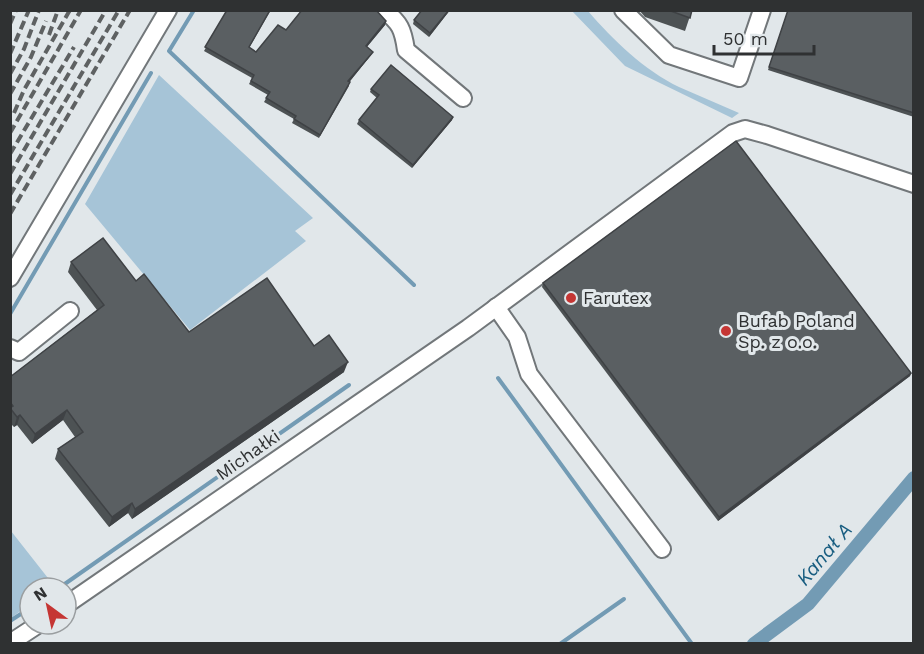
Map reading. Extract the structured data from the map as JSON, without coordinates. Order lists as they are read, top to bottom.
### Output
{
  "streets": {
    "street": ["Michałki"]
  },
  "water": ["Kanał A"],
  "places": ["Farutex", "Bufab Poland Sp. z o.o."],
  "scale_bar": "50 m",
  "north": "top left"
}
